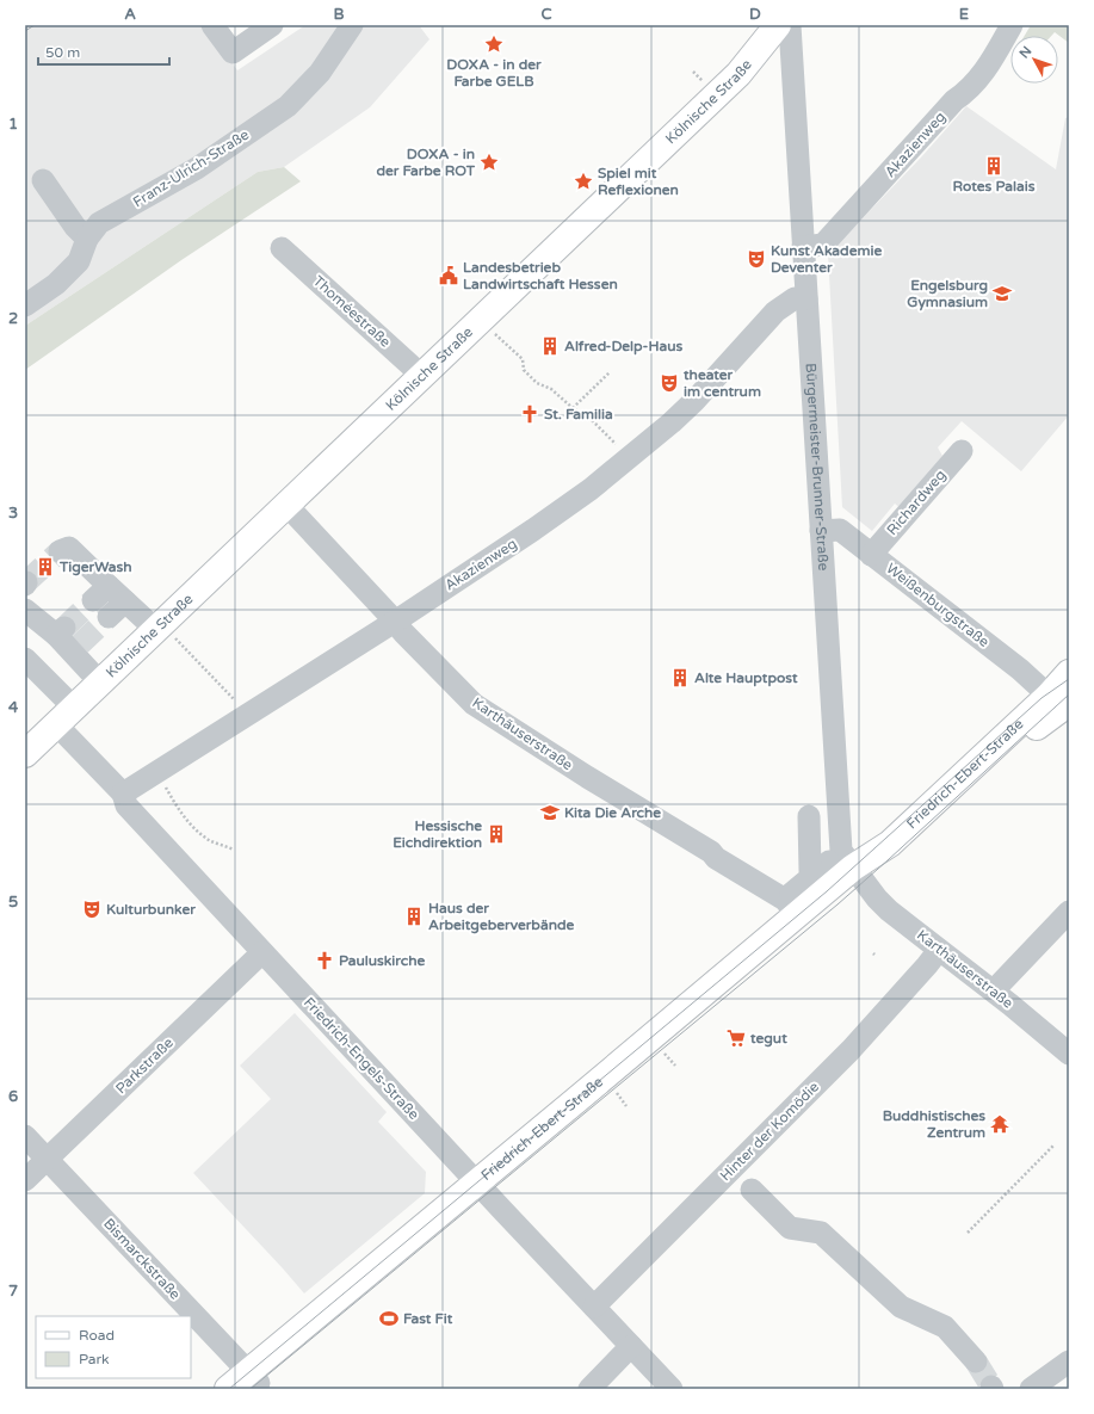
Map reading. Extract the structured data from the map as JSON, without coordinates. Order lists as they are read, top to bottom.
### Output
{
  "streets": {
    "main road": ["Kölnische Straße", "Friedrich-Ebert-Straße"],
    "street": [
      "Akazienweg",
      "Franz-Ulrich-Straße",
      "Thoméestraße",
      "Bürgermeister-Brunner-Straße",
      "Richardweg",
      "Weißenburgstraße",
      "Karthäuserstraße",
      "Friedrich-Engels-Straße",
      "Parkstraße",
      "Hinter der Komödie",
      "Bismarckstraße"
    ]
  },
  "crossings": [
    ["Kölnische Straße", "Thoméestraße"],
    ["Kölnische Straße", "Bürgermeister-Brunner-Straße"],
    ["Kölnische Straße", "Karthäuserstraße"],
    ["Kölnische Straße", "Friedrich-Engels-Straße"],
    ["Akazienweg", "Bürgermeister-Brunner-Straße"],
    ["Akazienweg", "Karthäuserstraße"],
    ["Akazienweg", "Friedrich-Engels-Straße"],
    ["Bürgermeister-Brunner-Straße", "Weißenburgstraße"],
    ["Bürgermeister-Brunner-Straße", "Karthäuserstraße"],
    ["Bürgermeister-Brunner-Straße", "Friedrich-Ebert-Straße"],
    ["Richardweg", "Weißenburgstraße"],
    ["Weißenburgstraße", "Friedrich-Ebert-Straße"],
    ["Karthäuserstraße", "Friedrich-Ebert-Straße"],
    ["Karthäuserstraße", "Hinter der Komödie"],
    ["Friedrich-Ebert-Straße", "Friedrich-Engels-Straße"],
    ["Friedrich-Ebert-Straße", "Bismarckstraße"],
    ["Friedrich-Engels-Straße", "Parkstraße"],
    ["Friedrich-Engels-Straße", "Hinter der Komödie"],
    ["Parkstraße", "Bismarckstraße"]
  ],
  "places": {
    "place": ["DOXA - in der Farbe GELB", "DOXA - in der Farbe ROT", "Spiel mit Reflexionen"],
    "building": [
      "Rotes Palais",
      "Alfred-Delp-Haus",
      "TigerWash",
      "Alte Hauptpost",
      "Hessische Eichdirektion",
      "Haus der Arbeitgeberverbände"
    ],
    "theatre": ["Kunst Akademie Deventer", "theater im centrum", "Kulturbunker"],
    "public building": ["Landesbetrieb Landwirtschaft Hessen"],
    "school or university": ["Engelsburg Gymnasium", "Kita Die Arche"],
    "church": ["St. Familia", "Pauluskirche"],
    "supermarket": ["tegut"],
    "temple": ["Buddhistisches Zentrum"],
    "sports": ["Fast Fit"]
  },
  "legend": ["Road", "Park"],
  "scale_bar": "50 m",
  "north": "top left",
  "grid": {
    "columns": [
      "A",
      "B",
      "C",
      "D",
      "E"
    ],
    "rows": [
      "1",
      "2",
      "3",
      "4",
      "5",
      "6",
      "7"
    ]
  }
}
